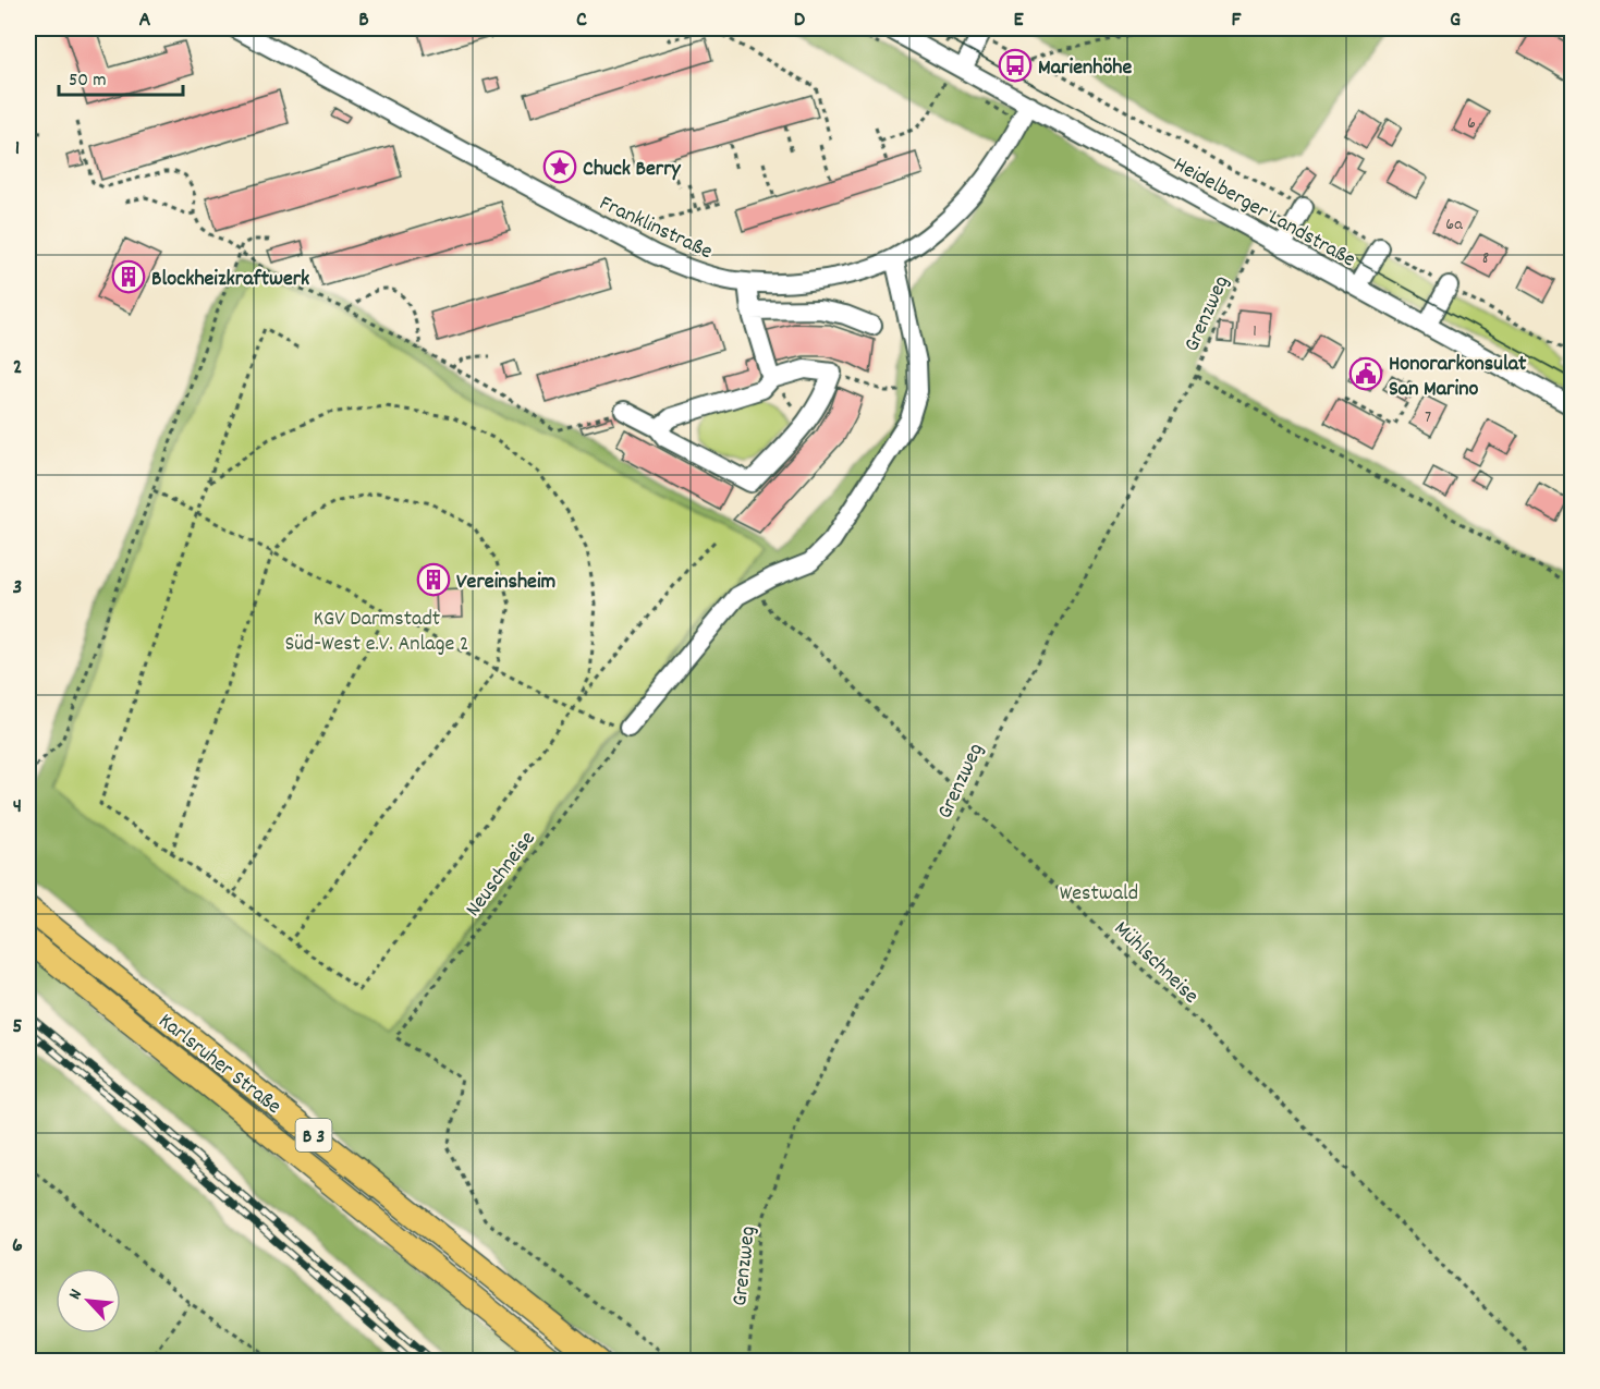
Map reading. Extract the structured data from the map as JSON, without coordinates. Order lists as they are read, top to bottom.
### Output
{
  "streets": {
    "main road": ["Karlsruher Straße", "B 3"],
    "street": ["Heidelberger Landstraße", "Franklinstraße"],
    "path": ["Grenzweg", "Neuschneise", "Mühlschneise"]
  },
  "crossings": [
    ["Heidelberger Landstraße", "Franklinstraße"],
    ["Heidelberger Landstraße", "Grenzweg"],
    ["Grenzweg", "Mühlschneise"]
  ],
  "parks": ["KGV Darmstadt Süd-West e.V. Anlage 2", "Westwald"],
  "places": {
    "bus stop": ["Marienhöhe"],
    "place": ["Chuck Berry"],
    "building": ["Blockheizkraftwerk", "Vereinsheim"],
    "public building": ["Honorarkonsulat San Marino"]
  },
  "house_numbers": [
    "6",
    "6a",
    "8",
    "1",
    "7"
  ],
  "scale_bar": "50 m",
  "north": "top left",
  "grid": {
    "columns": [
      "A",
      "B",
      "C",
      "D",
      "E",
      "F",
      "G"
    ],
    "rows": [
      "1",
      "2",
      "3",
      "4",
      "5",
      "6"
    ]
  }
}
